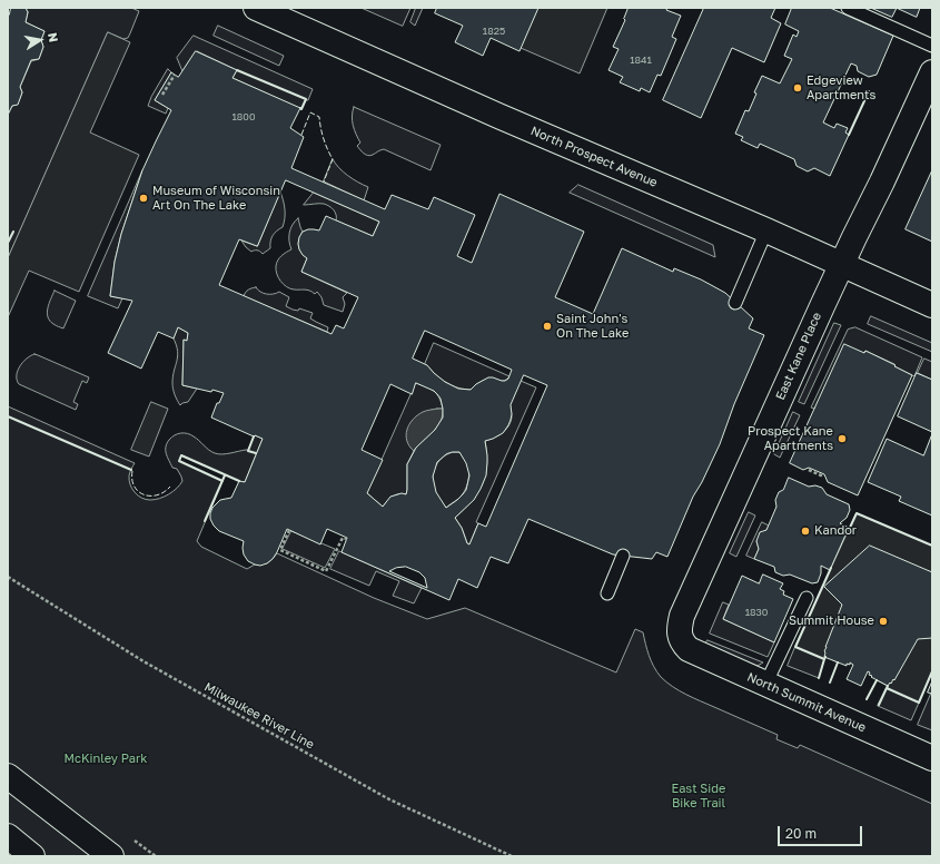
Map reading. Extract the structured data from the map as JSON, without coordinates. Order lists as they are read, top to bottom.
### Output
{
  "streets": {
    "main road": ["North Prospect Avenue", "East Kane Place", "North Summit Avenue"],
    "path": ["Milwaukee River Line"]
  },
  "crossings": [
    ["North Prospect Avenue", "East Kane Place"],
    ["East Kane Place", "North Summit Avenue"]
  ],
  "parks": ["McKinley Park", "East Side Bike Trail"],
  "places": [
    "Edgeview Apartments",
    "Museum of Wisconsin Art On The Lake",
    "Saint John's On The Lake",
    "Prospect Kane Apartments",
    "Kandor",
    "Summit House"
  ],
  "house_numbers": [
    "1825",
    "1841",
    "1800",
    "1830"
  ],
  "scale_bar": "20 m",
  "north": "right"
}
